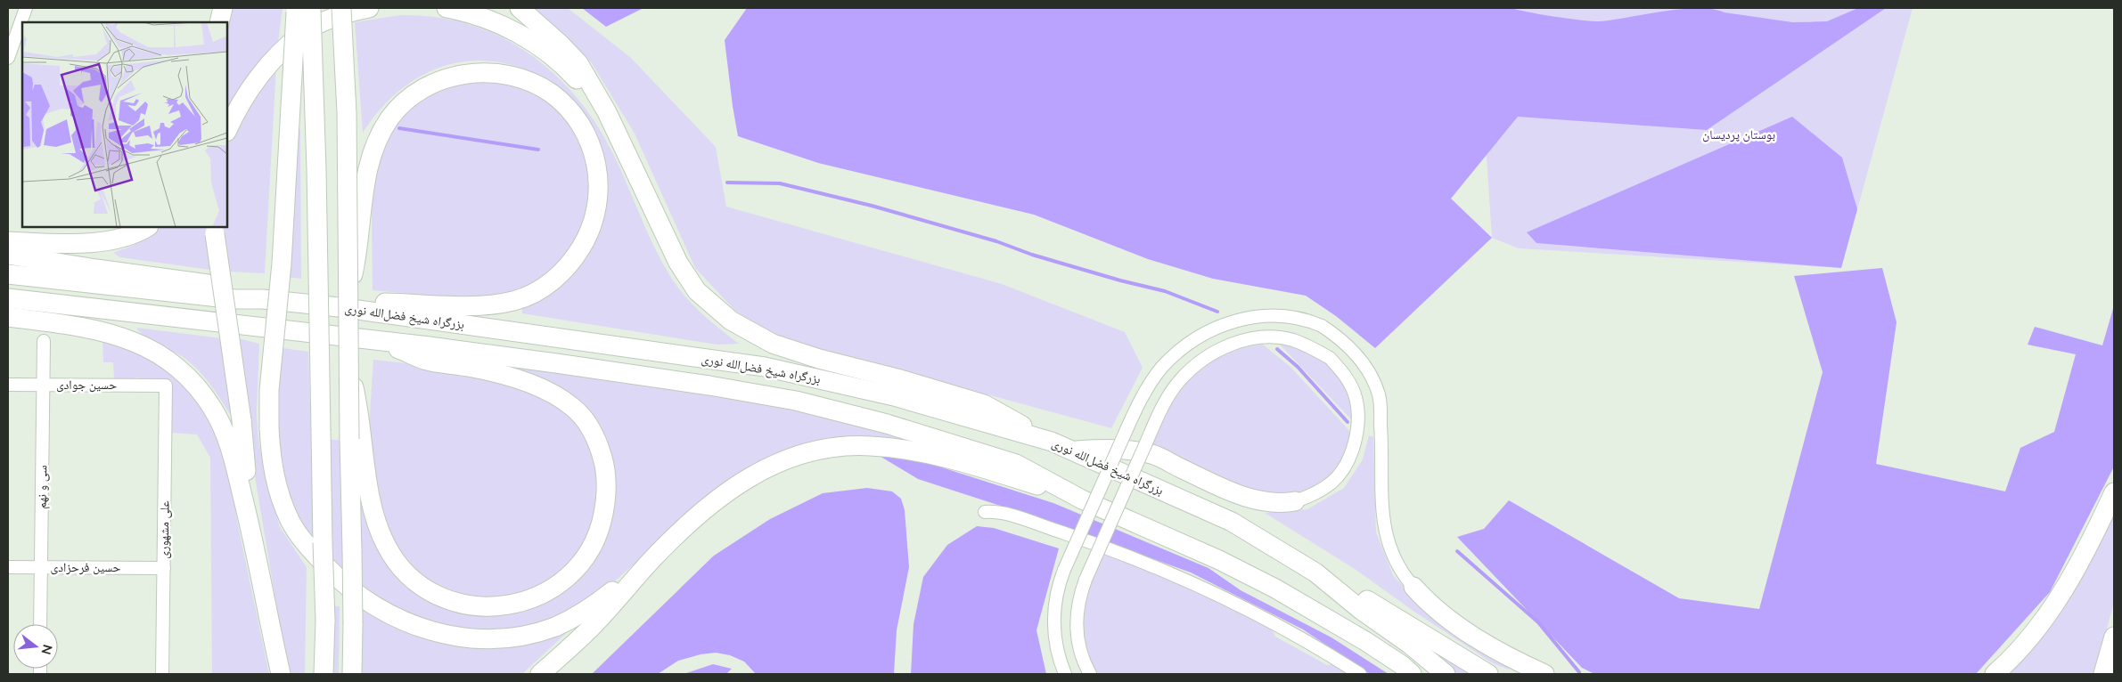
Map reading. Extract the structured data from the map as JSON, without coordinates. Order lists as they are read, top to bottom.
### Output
{
  "streets": {
    "highway": ["بزرگراه شیخ فضل‌الله نوری"],
    "street": [
      "حسین جوادی",
      "سی و نهم",
      "علی مشهوری",
      "حسین فرحزادی"
    ]
  },
  "crossings": [
    ["حسین جوادی", "سی و نهم"],
    ["حسین جوادی", "علی مشهوری"],
    ["سی و نهم", "حسین فرحزادی"],
    ["علی مشهوری", "حسین فرحزادی"]
  ],
  "parks": ["بوستان پردیسان"],
  "north": "right"
}
